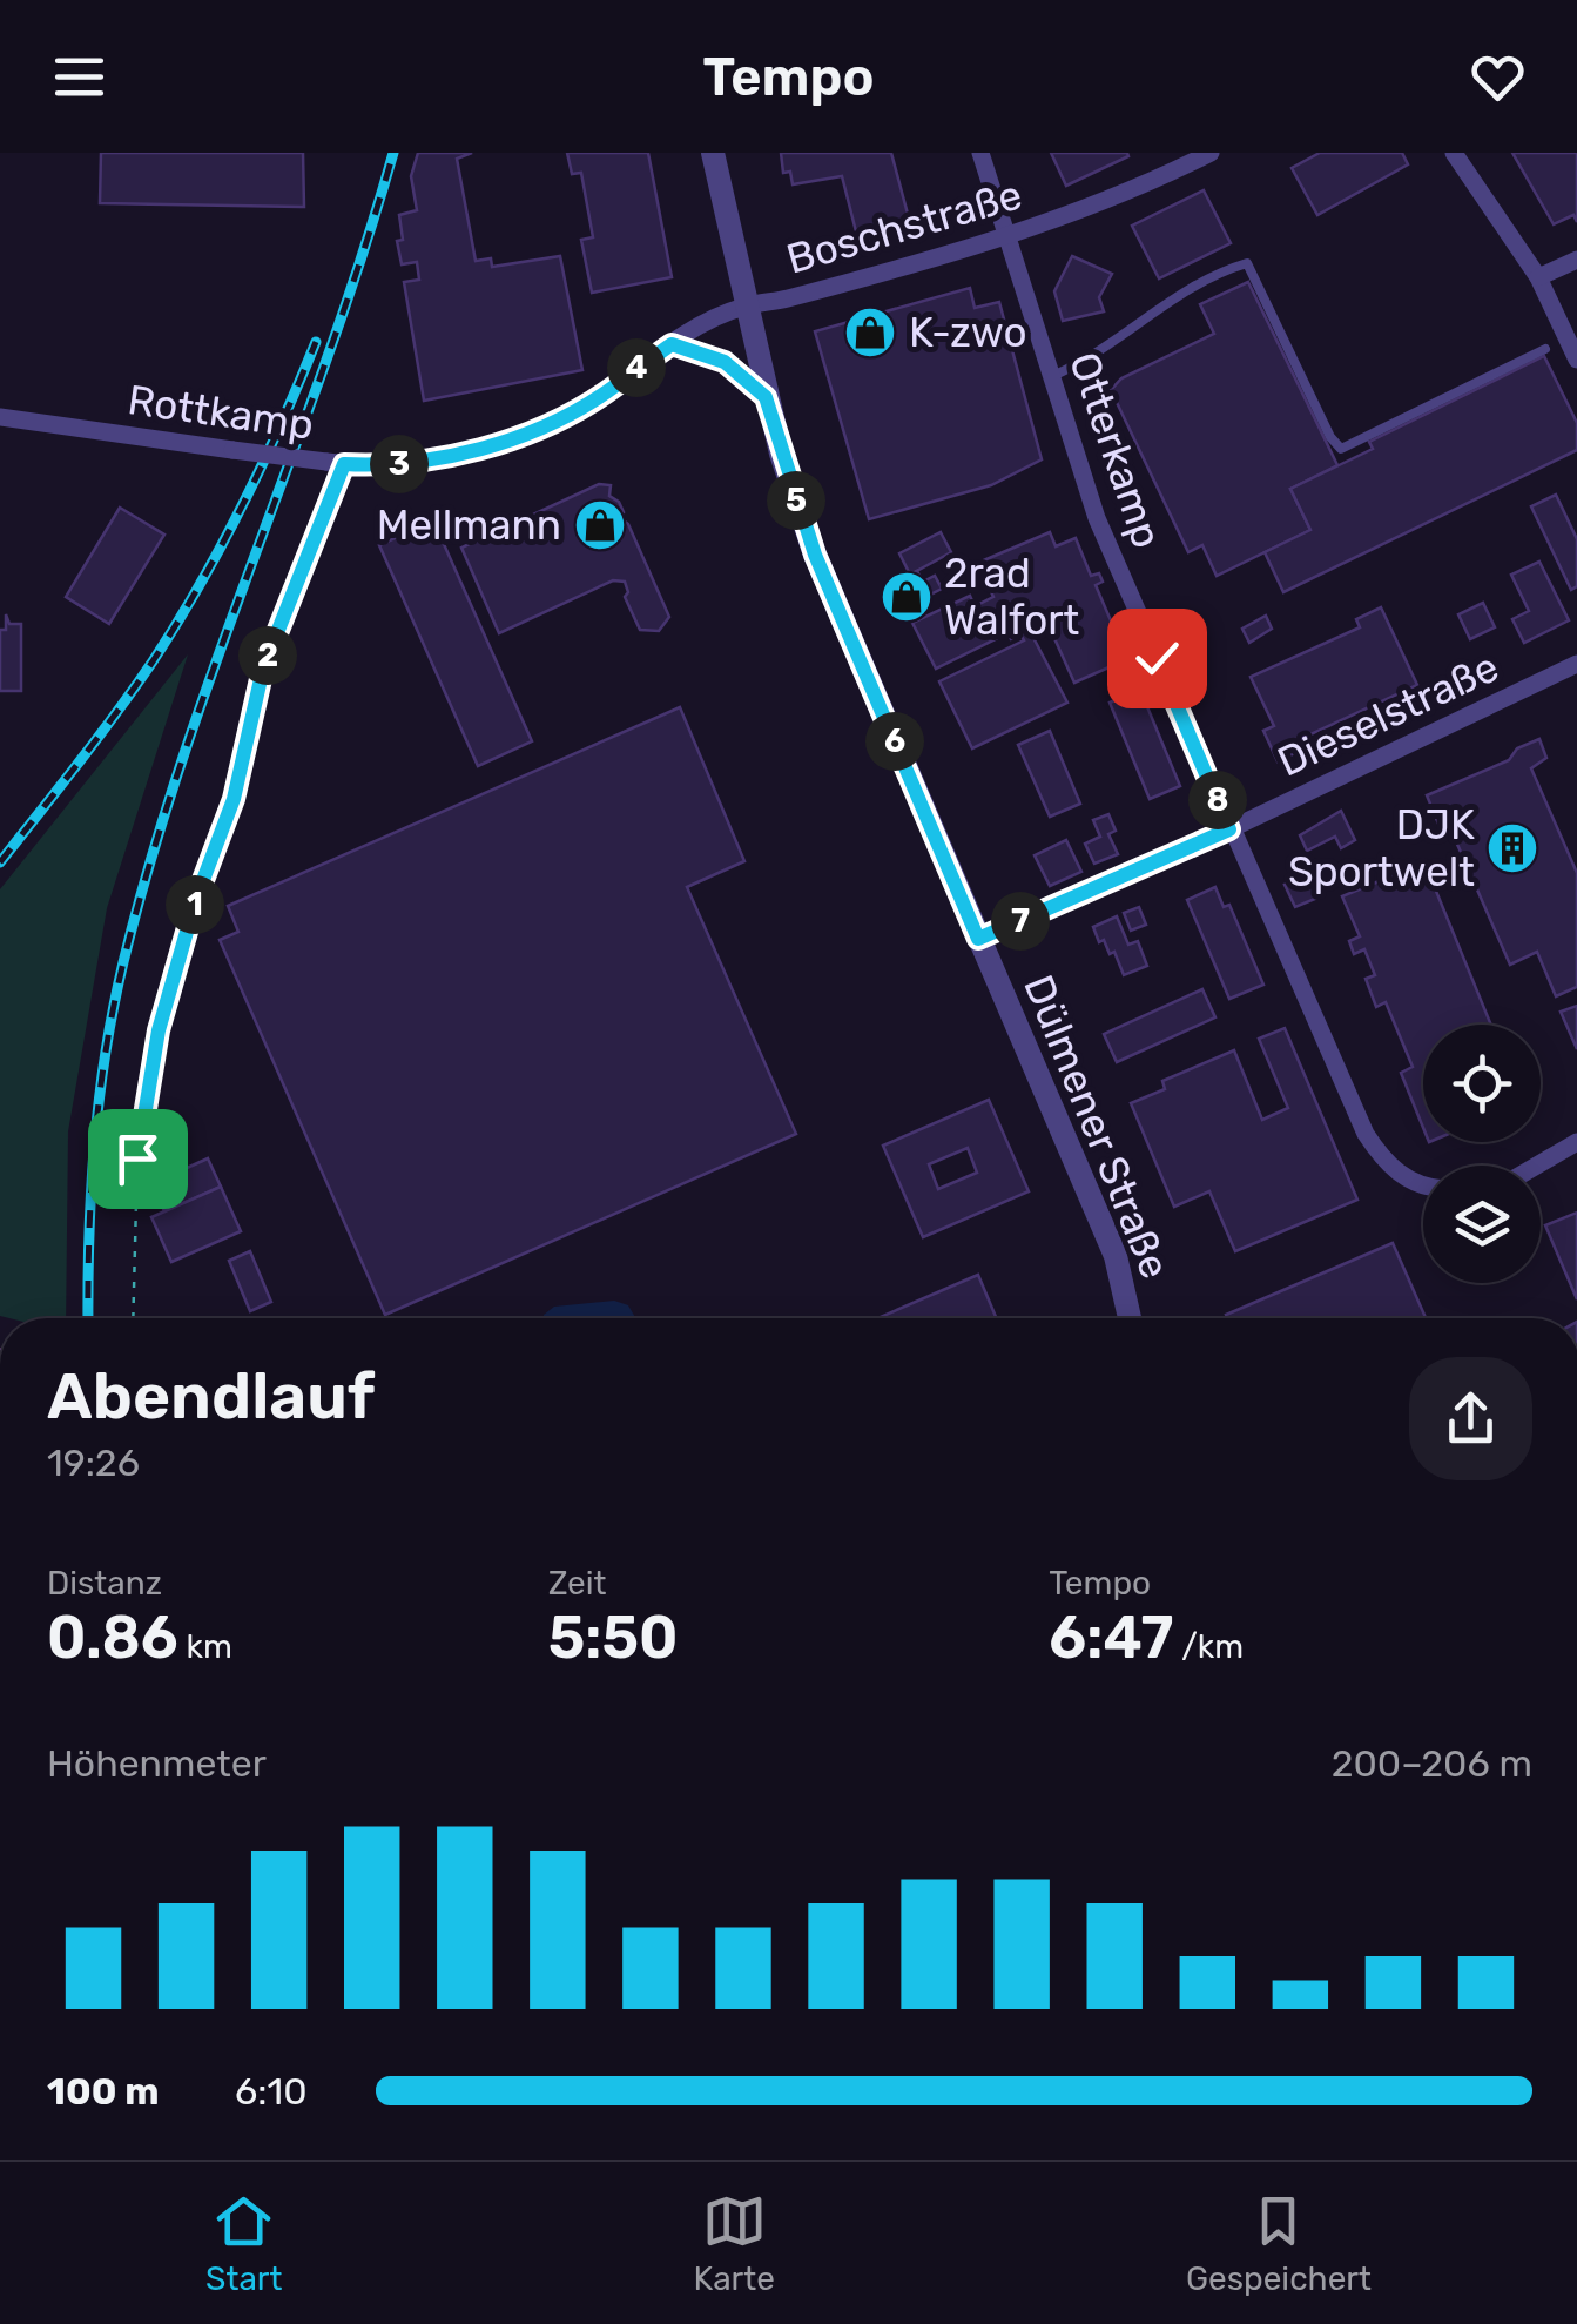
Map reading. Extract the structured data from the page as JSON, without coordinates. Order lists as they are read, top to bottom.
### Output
{
  "streets": {
    "street": [
      "Boschstraße",
      "Rottkamp",
      "Otterkamp",
      "Dieselstraße",
      "Dülmener Straße"
    ]
  },
  "crossings": [
    ["Boschstraße", "Rottkamp"],
    ["Boschstraße", "Otterkamp"],
    ["Boschstraße", "Dülmener Straße"],
    ["Rottkamp", "Dülmener Straße"],
    ["Otterkamp", "Dieselstraße"]
  ],
  "places": {
    "shop": ["K-zwo", "Mellmann", "2rad Walfort"],
    "building": ["DJK Sportwelt"]
  },
  "page": {
    "header": "Tempo",
    "pins": [
      "4",
      "3",
      "5",
      "2",
      "6",
      "8",
      "1",
      "7"
    ],
    "heading": ["Abendlauf", "19:26"],
    "stats": [
      ["Distanz", "0.86 km"],
      ["Zeit", "5:50"],
      ["Tempo", "6:47 /km"]
    ],
    "chart": ["Höhenmeter", "200–206 m"],
    "list": [
      {
        "name": "100 m",
        "note": "6:10"
      }
    ],
    "tabs": ["Start", "Karte", "Gespeichert"]
  }
}
